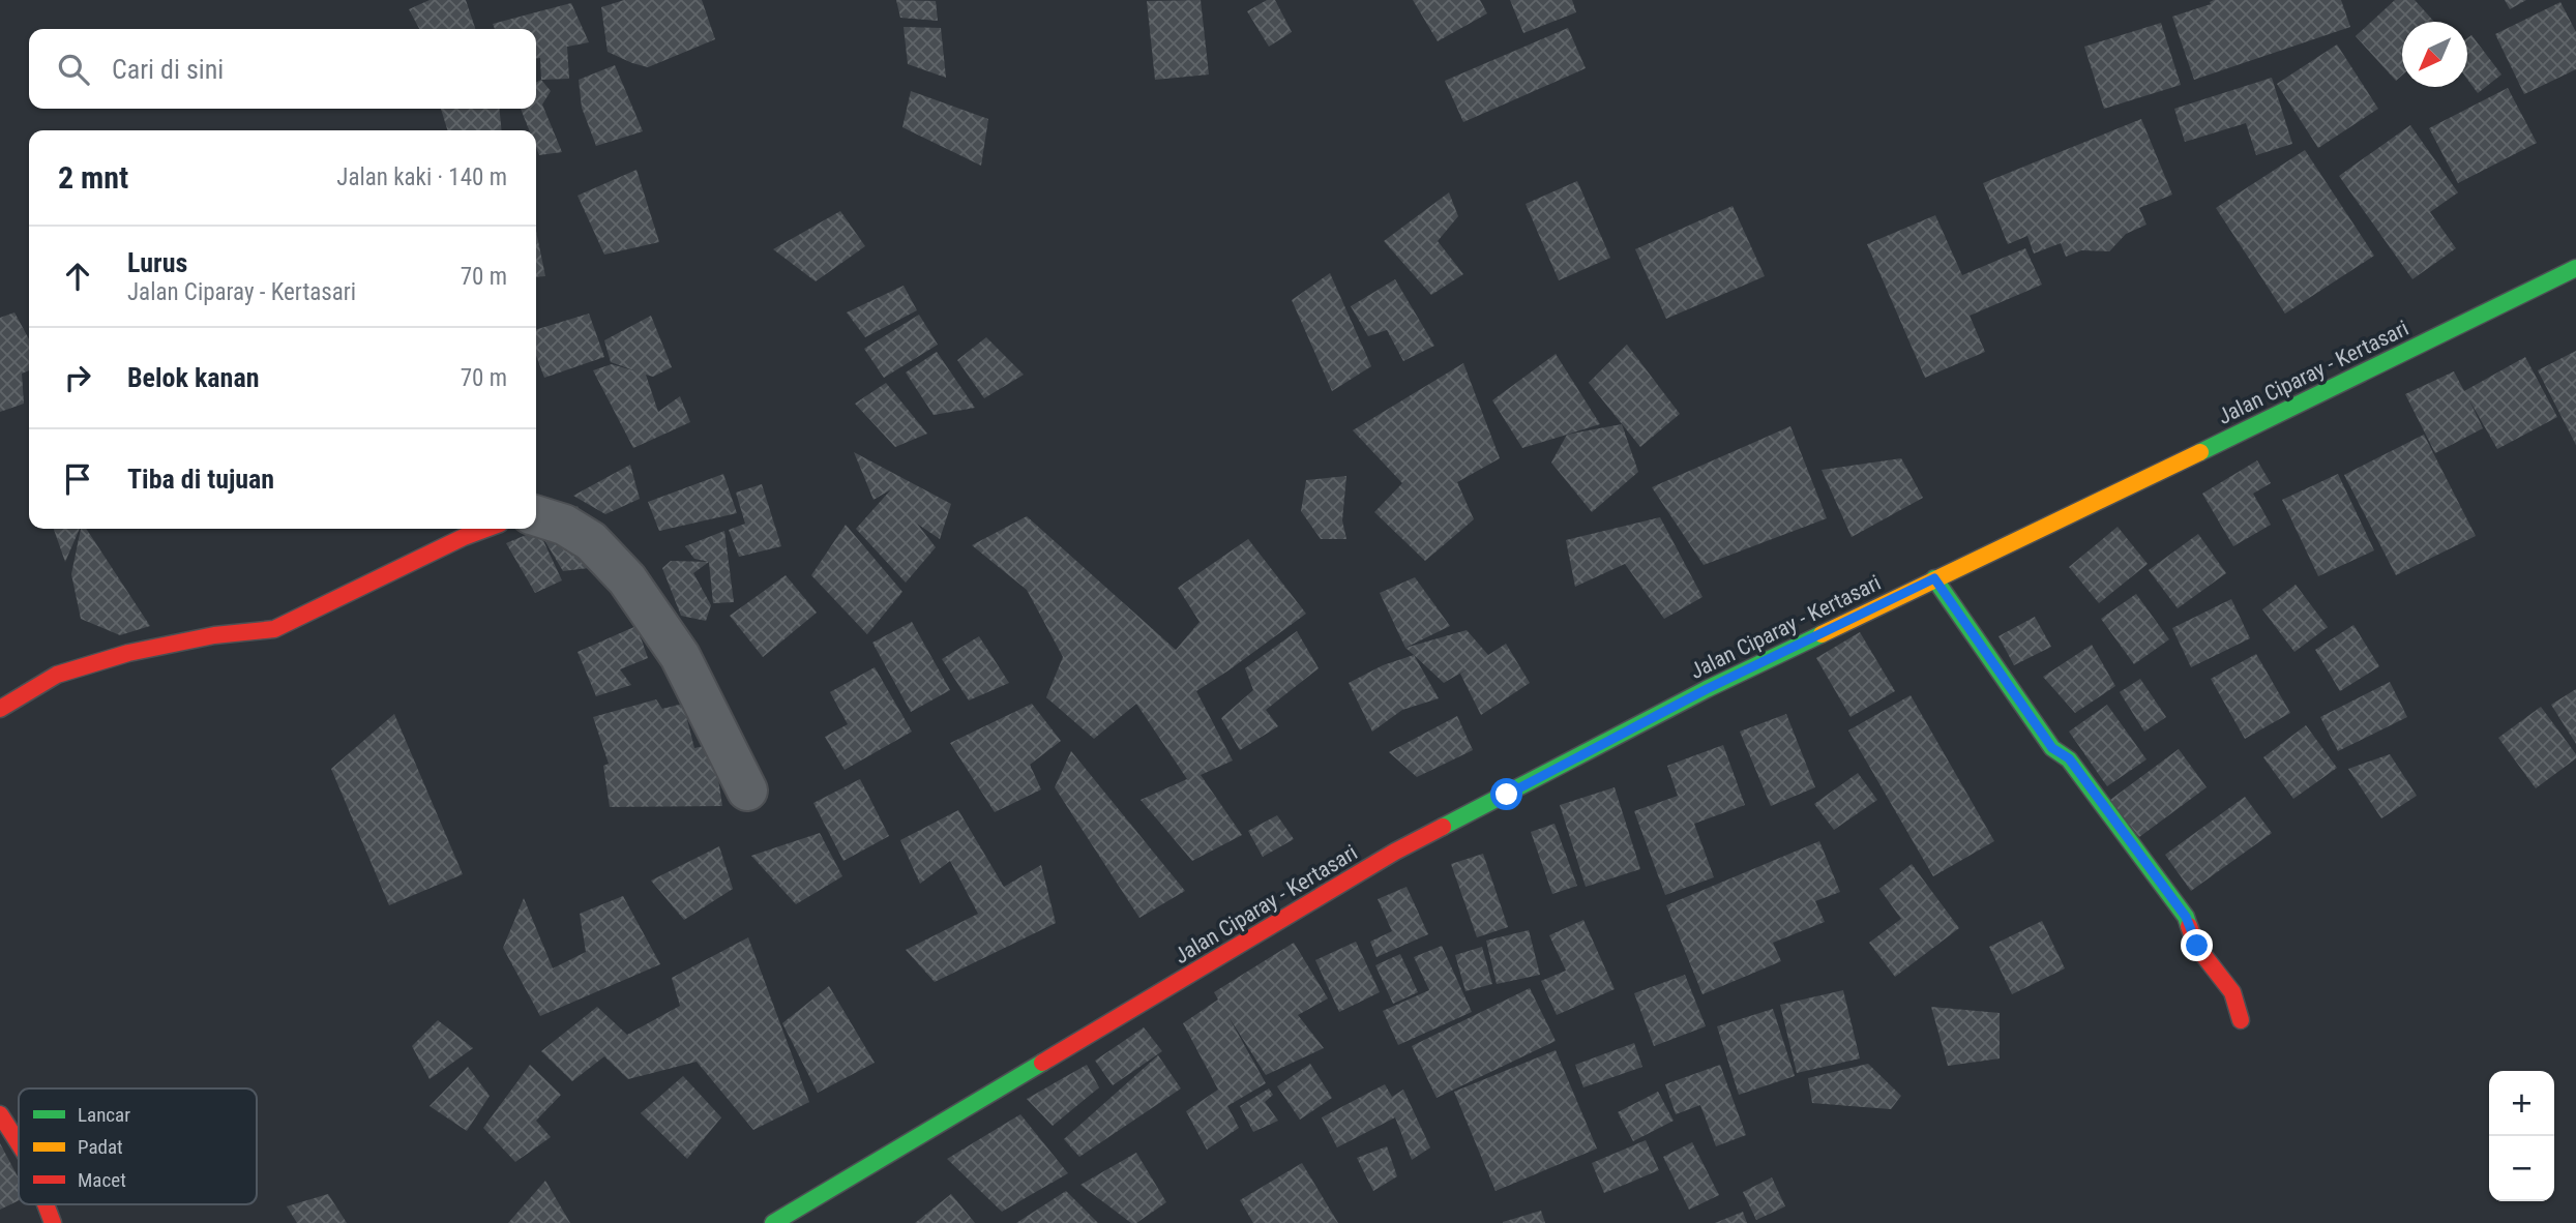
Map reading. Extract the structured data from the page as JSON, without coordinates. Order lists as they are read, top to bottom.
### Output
{
  "streets": {
    "main road": ["Jalan Ciparay - Kertasari"]
  },
  "legend": ["Lancar", "Padat", "Macet"],
  "north": "bottom left",
  "page": {
    "search": "Cari di sini",
    "heading": ["2 mnt", "Jalan kaki · 140 m"],
    "list": [
      ["Lurus", "Jalan Ciparay - Kertasari", "70 m"],
      ["Belok kanan", "70 m"],
      "Tiba di tujuan"
    ],
    "map_buttons": ["+", "−"]
  }
}
